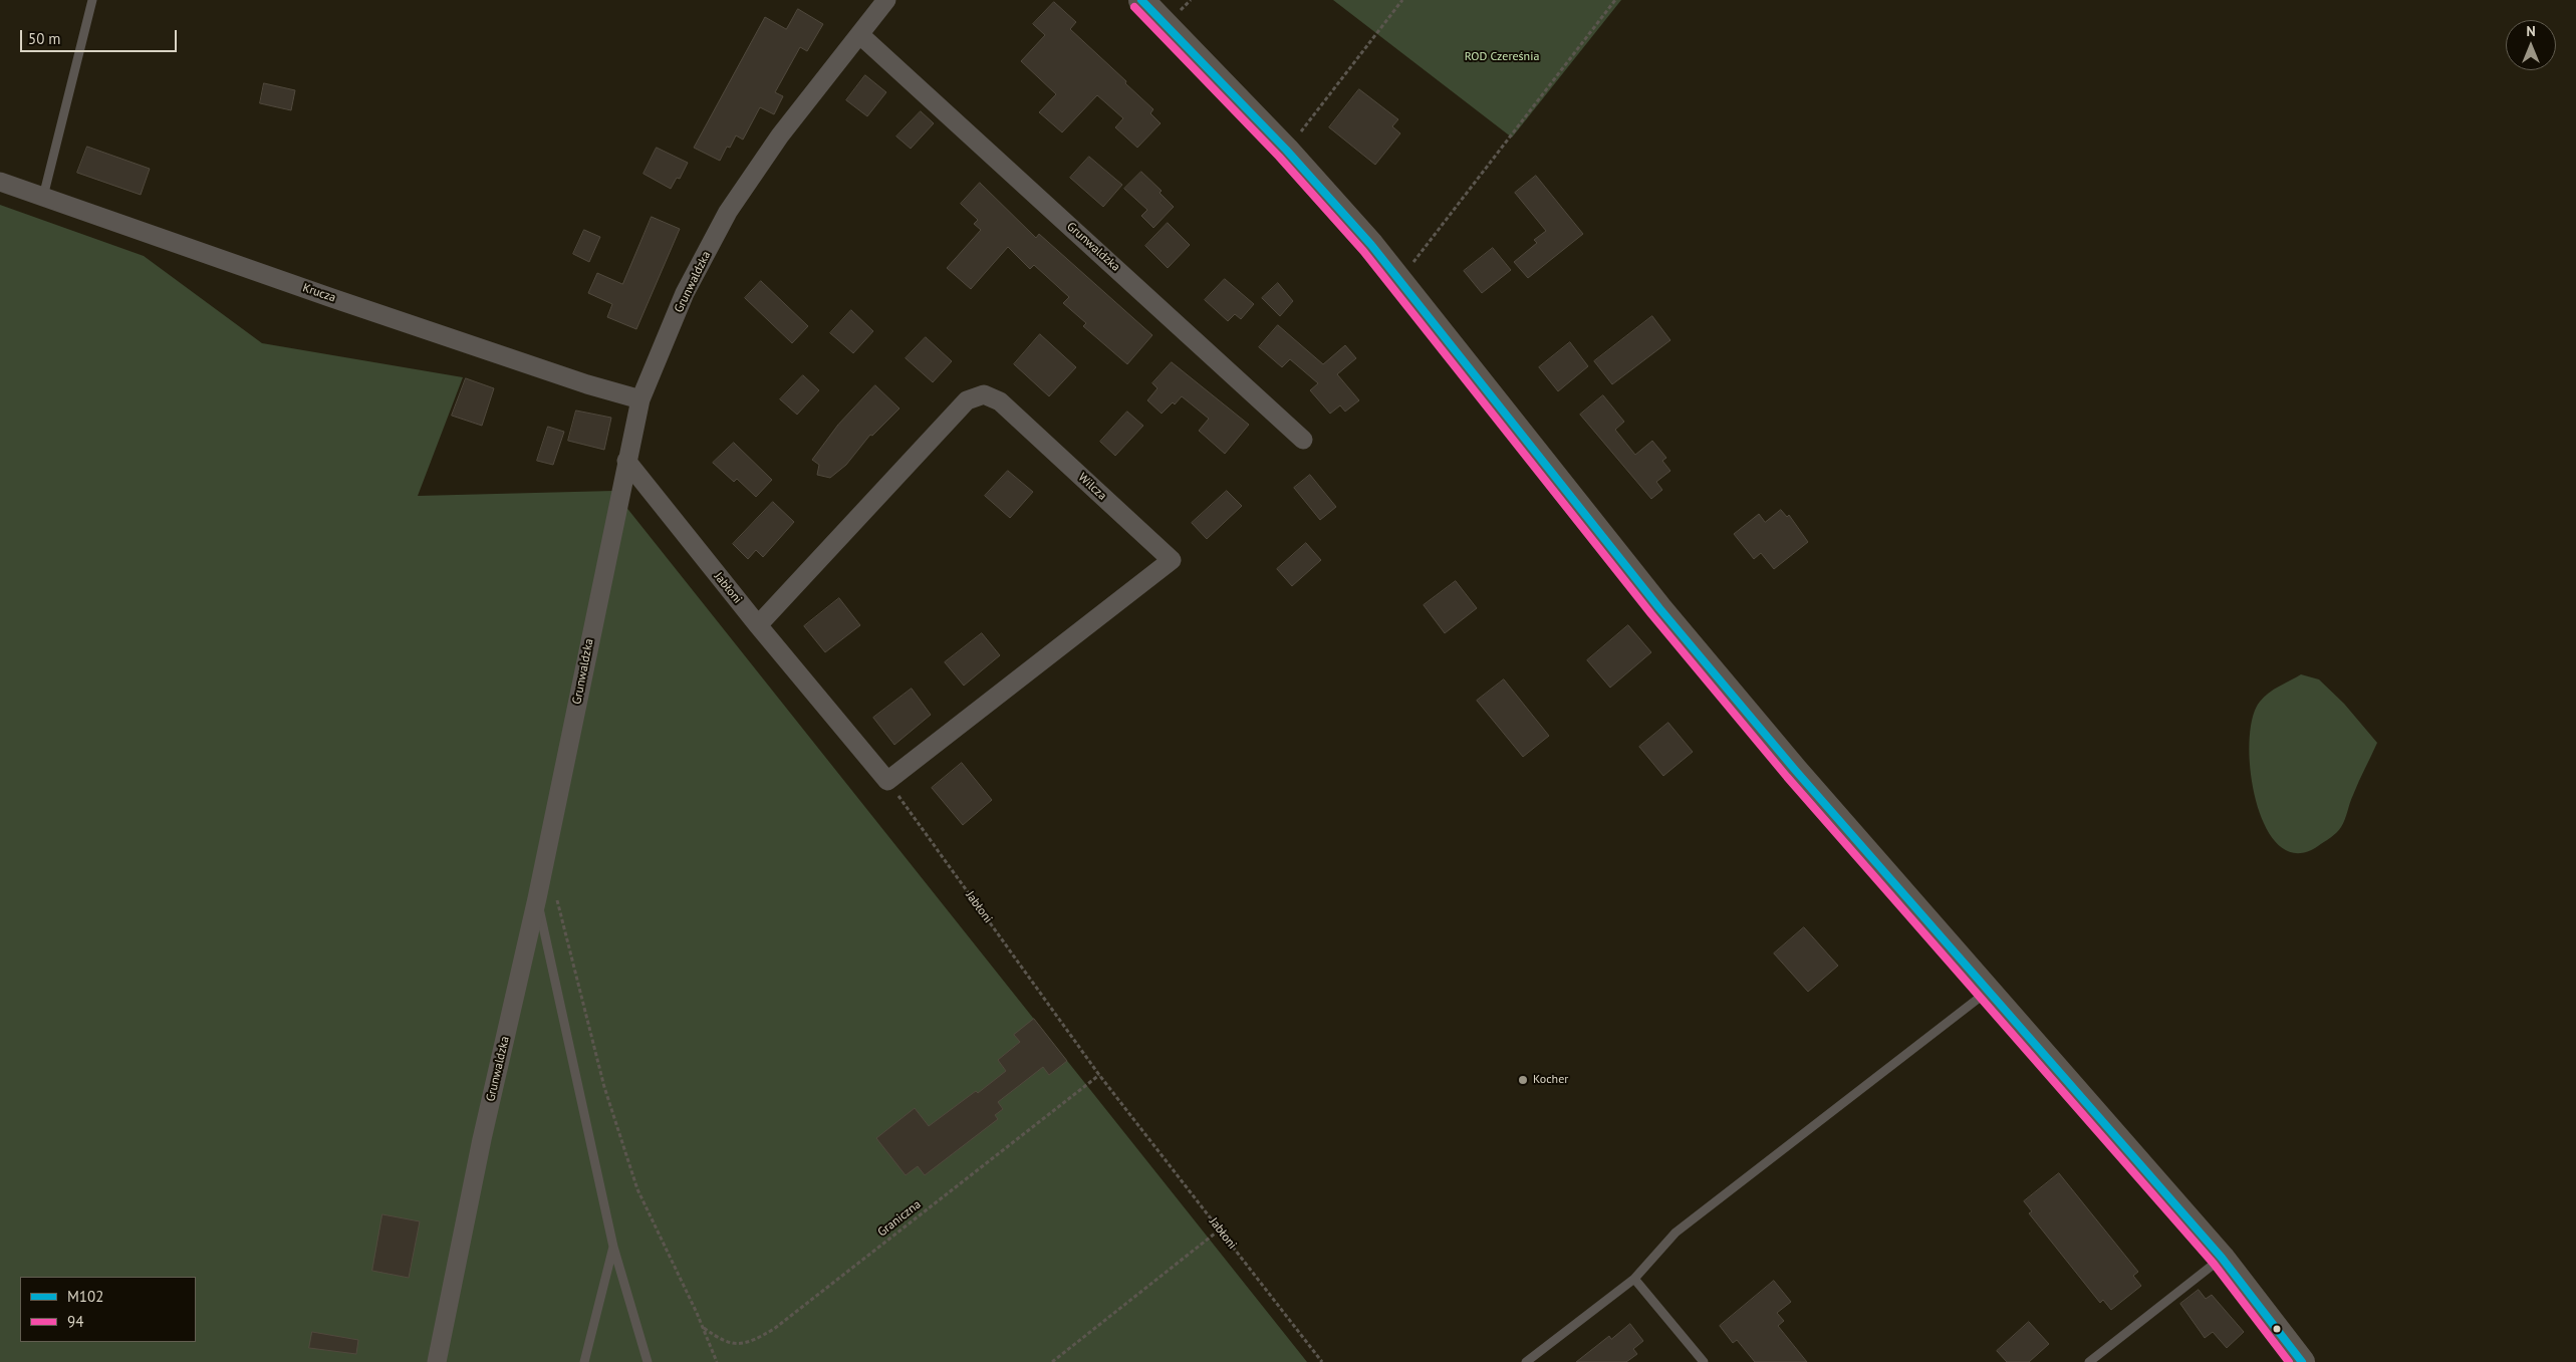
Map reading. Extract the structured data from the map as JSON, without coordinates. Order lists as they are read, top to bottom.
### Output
{
  "streets": {
    "street": [
      "Grunwaldzka",
      "Krucza",
      "Wilcza",
      "Jabłoni"
    ],
    "path": ["Graniczna"]
  },
  "crossings": [
    ["Grunwaldzka", "Krucza"],
    ["Grunwaldzka", "Jabłoni"],
    ["Wilcza", "Jabłoni"],
    ["Jabłoni", "Graniczna"]
  ],
  "parks": ["ROD Czereśnia"],
  "places": ["Kocher"],
  "lines": ["transit line M102", "transit line 94"],
  "legend": ["M102", "94"],
  "scale_bar": "50 m",
  "north": "top"
}
